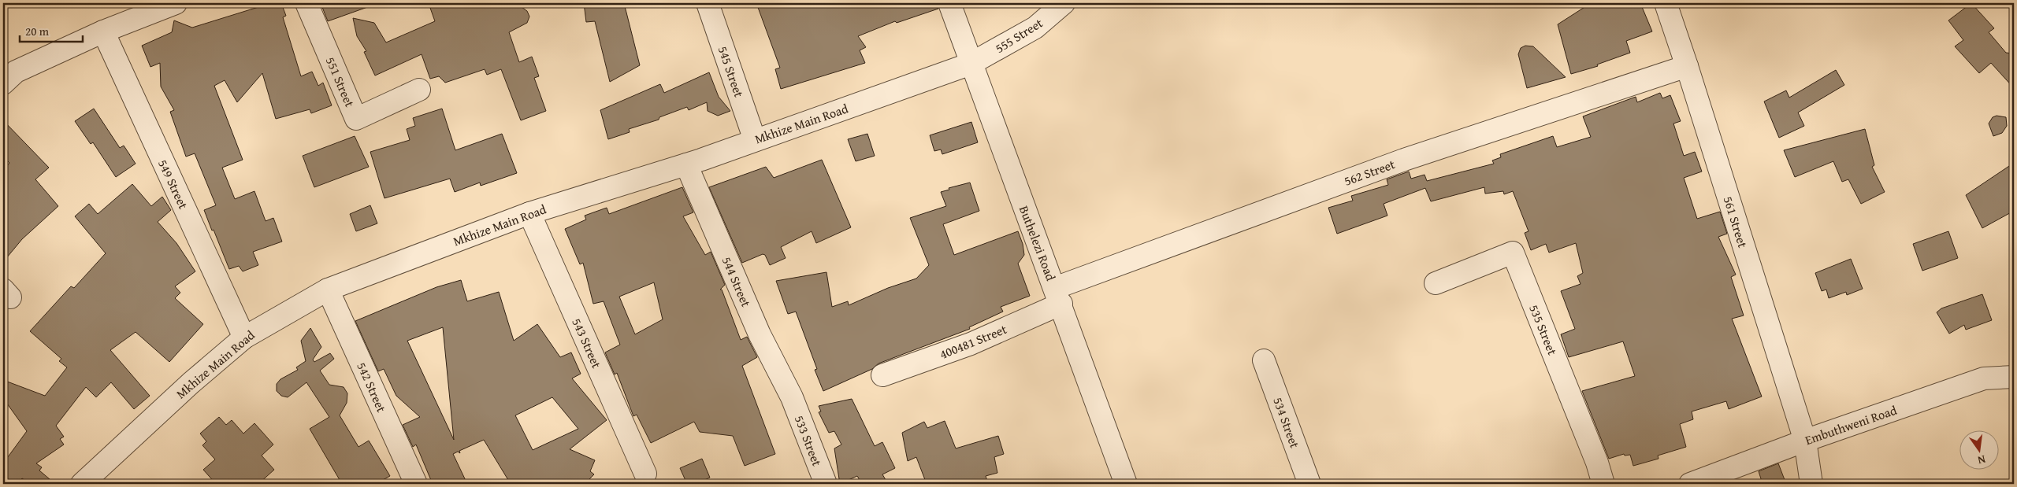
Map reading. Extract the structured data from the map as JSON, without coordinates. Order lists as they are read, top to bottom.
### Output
{
  "streets": {
    "street": [
      "555 Street",
      "545 Street",
      "551 Street",
      "Mkhize Main Road",
      "562 Street",
      "549 Street",
      "561 Street",
      "Buthelezi Road",
      "544 Street",
      "535 Street",
      "400481 Street",
      "543 Street",
      "542 Street",
      "534 Street",
      "Embuthweni Road",
      "533 Street"
    ]
  },
  "crossings": [
    ["555 Street", "Mkhize Main Road"],
    ["555 Street", "Buthelezi Road"],
    ["545 Street", "Mkhize Main Road"],
    ["Mkhize Main Road", "549 Street"],
    ["Mkhize Main Road", "Buthelezi Road"],
    ["Mkhize Main Road", "544 Street"],
    ["Mkhize Main Road", "543 Street"],
    ["Mkhize Main Road", "542 Street"],
    ["562 Street", "561 Street"],
    ["562 Street", "Buthelezi Road"],
    ["562 Street", "400481 Street"],
    ["561 Street", "Embuthweni Road"],
    ["Buthelezi Road", "400481 Street"],
    ["544 Street", "533 Street"]
  ],
  "scale_bar": "20 m",
  "north": "bottom"
}
